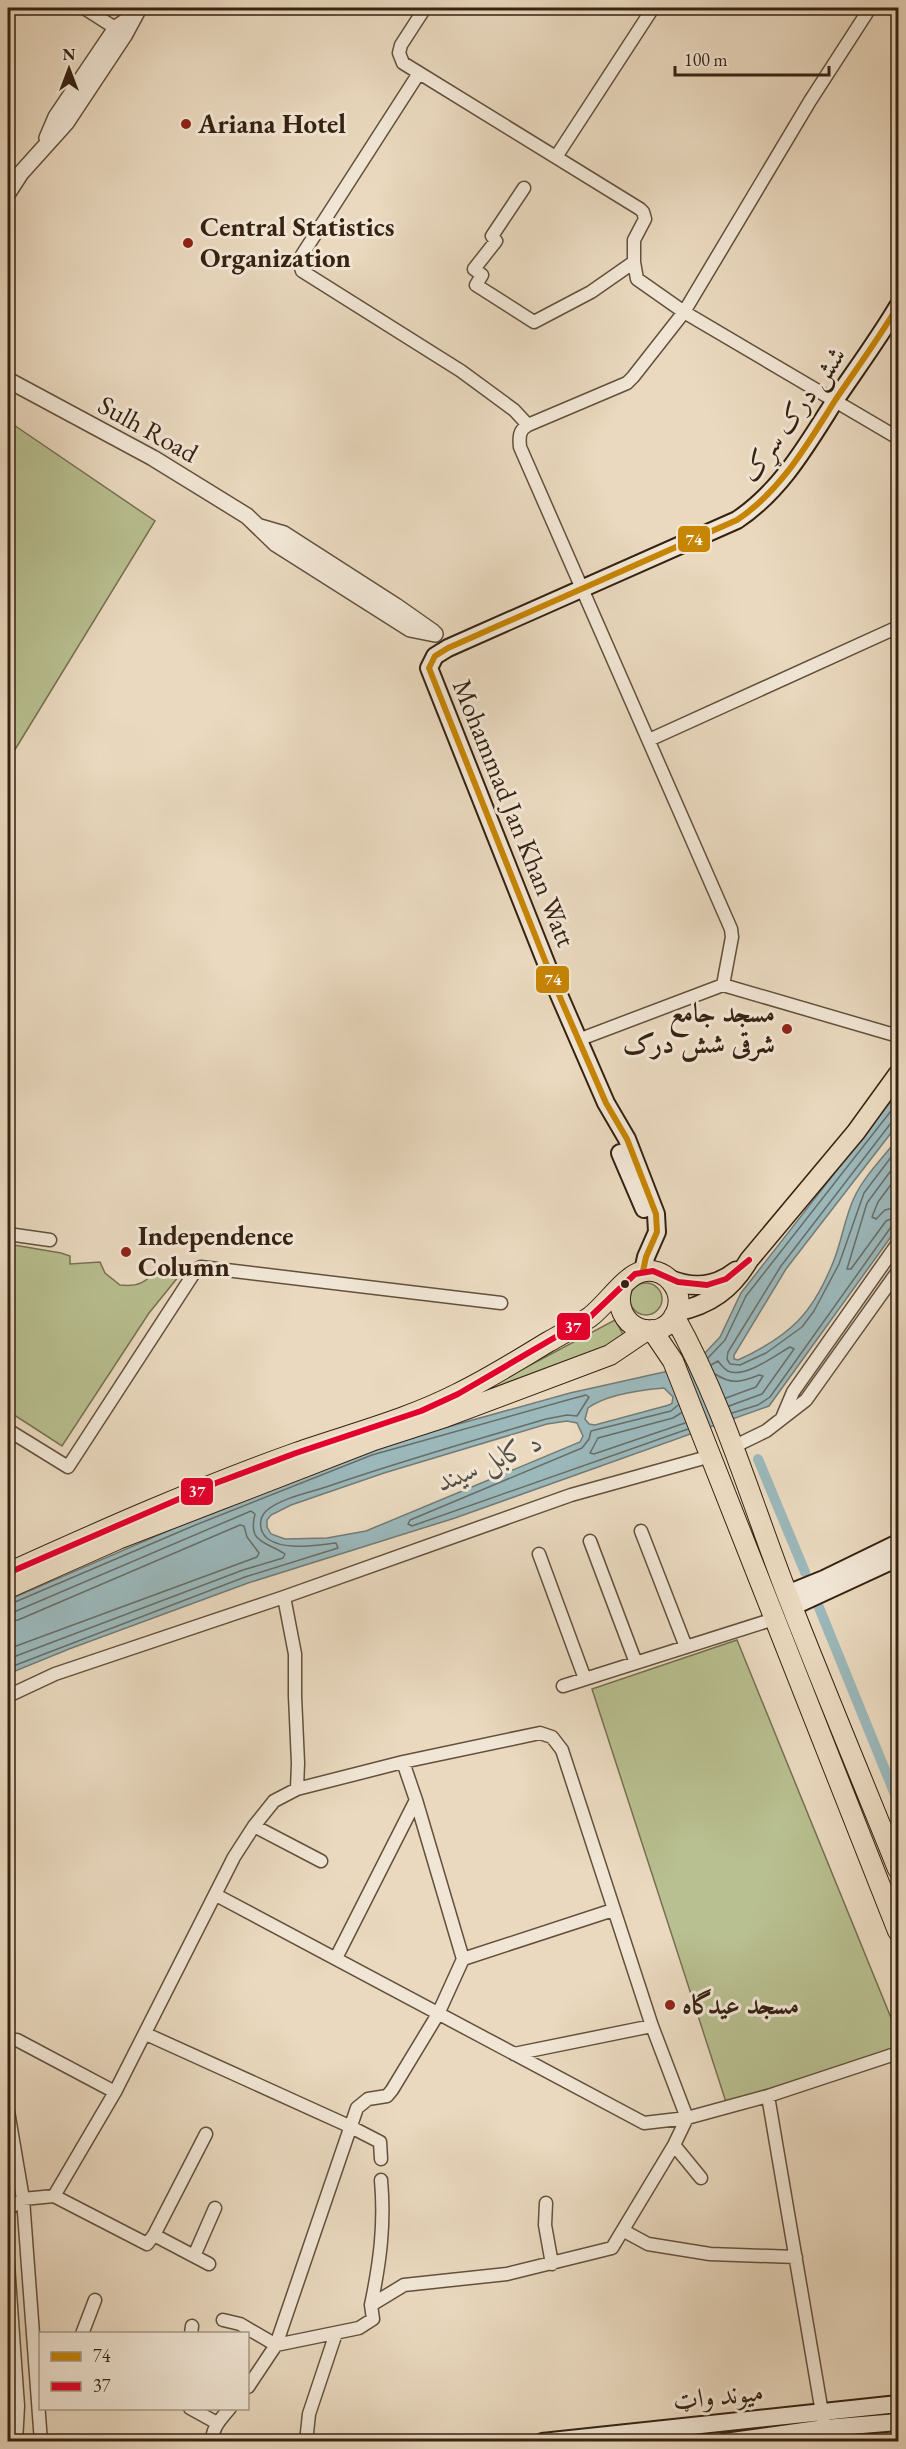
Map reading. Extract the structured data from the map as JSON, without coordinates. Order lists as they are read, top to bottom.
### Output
{
  "streets": {
    "main road": ["شش درک سړک", "Mohammad Jan Khan Watt", "میوند واټ"],
    "street": ["Sulh Road"]
  },
  "crossings": [
    ["شش درک سړک", "Sulh Road"],
    ["شش درک سړک", "Mohammad Jan Khan Watt"],
    ["Sulh Road", "Mohammad Jan Khan Watt"]
  ],
  "water": ["د کابل سيند"],
  "places": [
    "Ariana Hotel",
    "Central Statistics Organization",
    "مسجد جامع شرقی شش درک",
    "Independence Column",
    "مسجد عیدگاه"
  ],
  "lines": ["transit line 74", "transit line 37"],
  "legend": ["74", "37"],
  "scale_bar": "100 m",
  "north": "top"
}
